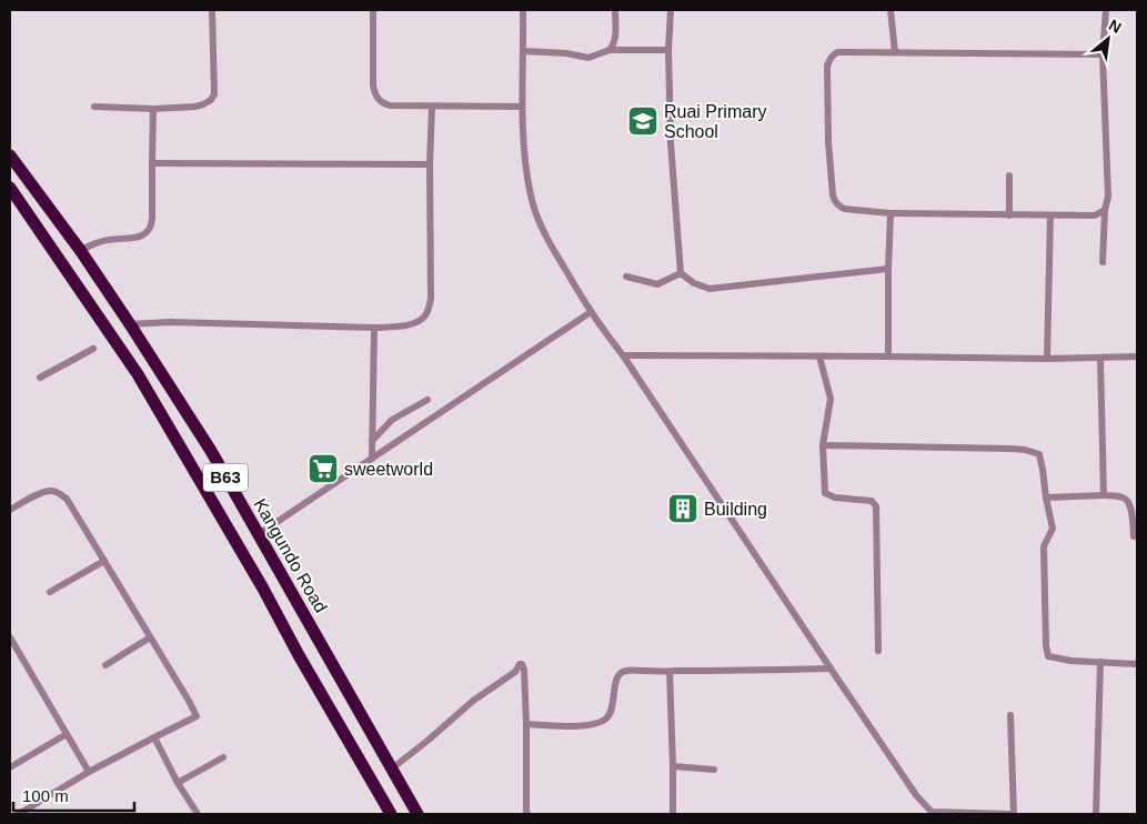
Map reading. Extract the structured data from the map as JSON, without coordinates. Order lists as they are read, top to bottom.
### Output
{
  "streets": {
    "highway": ["B63", "Kangundo Road"]
  },
  "places": {
    "school or university": ["Ruai Primary School"],
    "supermarket": ["sweetworld"],
    "building": ["Building"]
  },
  "scale_bar": "100 m",
  "north": "top right"
}
